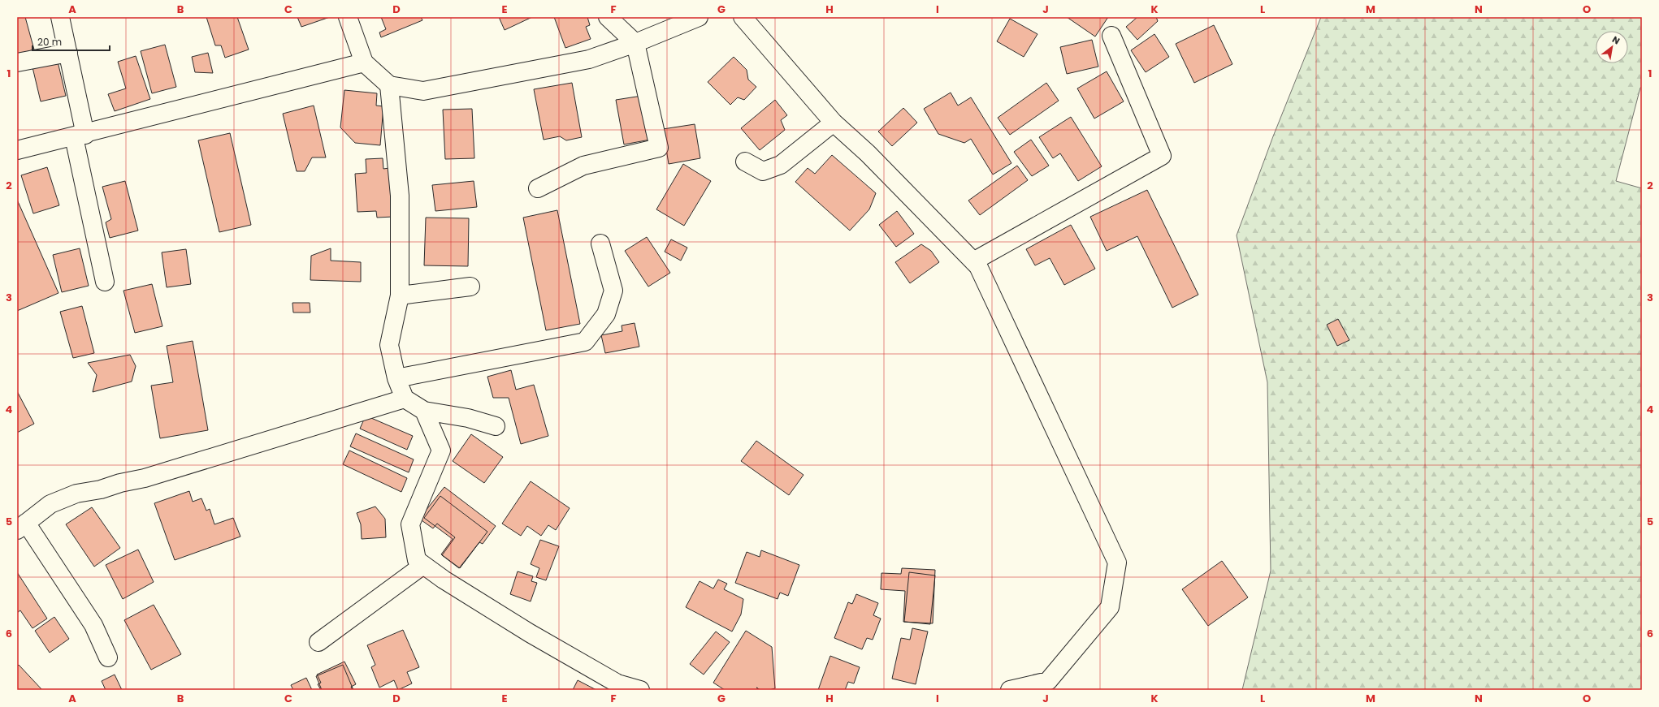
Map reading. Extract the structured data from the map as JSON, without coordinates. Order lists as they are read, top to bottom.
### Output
{
  "scale_bar": "20 m",
  "north": "top right",
  "grid": {
    "columns": [
      "A",
      "B",
      "C",
      "D",
      "E",
      "F",
      "G",
      "H",
      "I",
      "J",
      "K",
      "L",
      "M",
      "N",
      "O"
    ],
    "rows": [
      "1",
      "2",
      "3",
      "4",
      "5",
      "6"
    ]
  }
}
